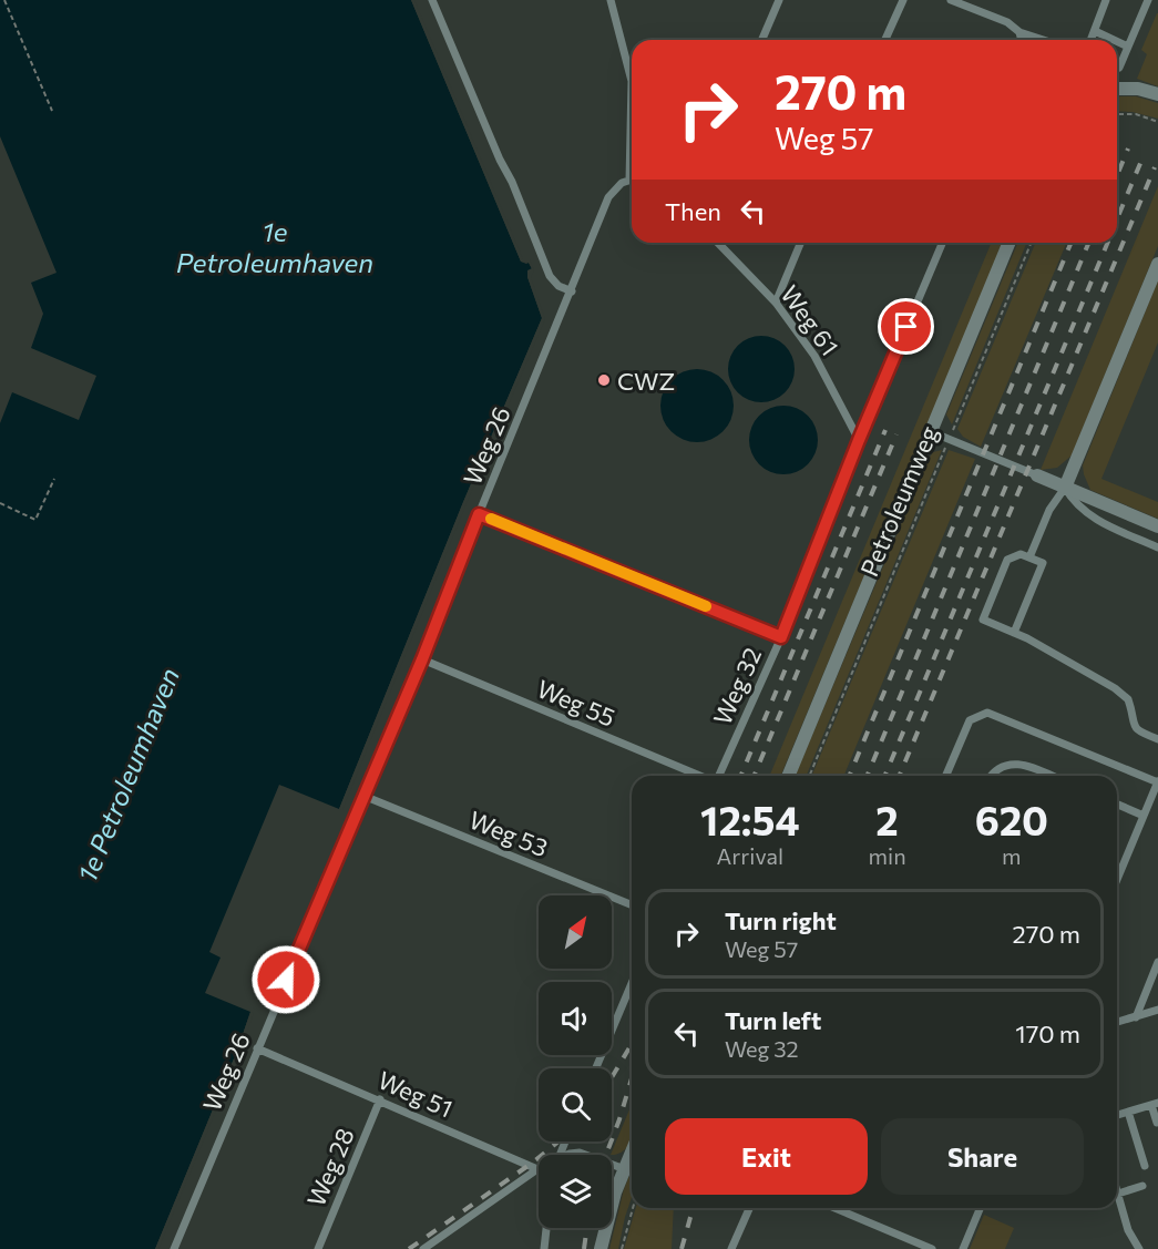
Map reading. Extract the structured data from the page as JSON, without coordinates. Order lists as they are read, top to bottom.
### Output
{
  "streets": {
    "street": ["Petroleumweg"],
    "lane": [
      "Weg 61",
      "Weg 26",
      "Weg 32",
      "Weg 55",
      "Weg 53",
      "Weg 51",
      "Weg 28"
    ]
  },
  "crossings": [
    ["Weg 61", "Weg 32"],
    ["Weg 26", "Weg 55"],
    ["Weg 26", "Weg 53"],
    ["Weg 26", "Weg 51"],
    ["Weg 51", "Weg 28"]
  ],
  "water": ["1e Petroleumhaven"],
  "places": ["CWZ"],
  "north": "top right",
  "page": {
    "turn": ["270 m", "Weg 57"],
    "then": "Then",
    "eta": [
      "12:54",
      "Arrival",
      "2",
      "min",
      "620",
      "m"
    ],
    "list": [
      {
        "name": "Turn right",
        "note": "Weg 57",
        "value": "270 m"
      },
      {
        "name": "Turn left",
        "note": "Weg 32",
        "value": "170 m"
      }
    ],
    "buttons": ["Exit", "Share"]
  }
}
